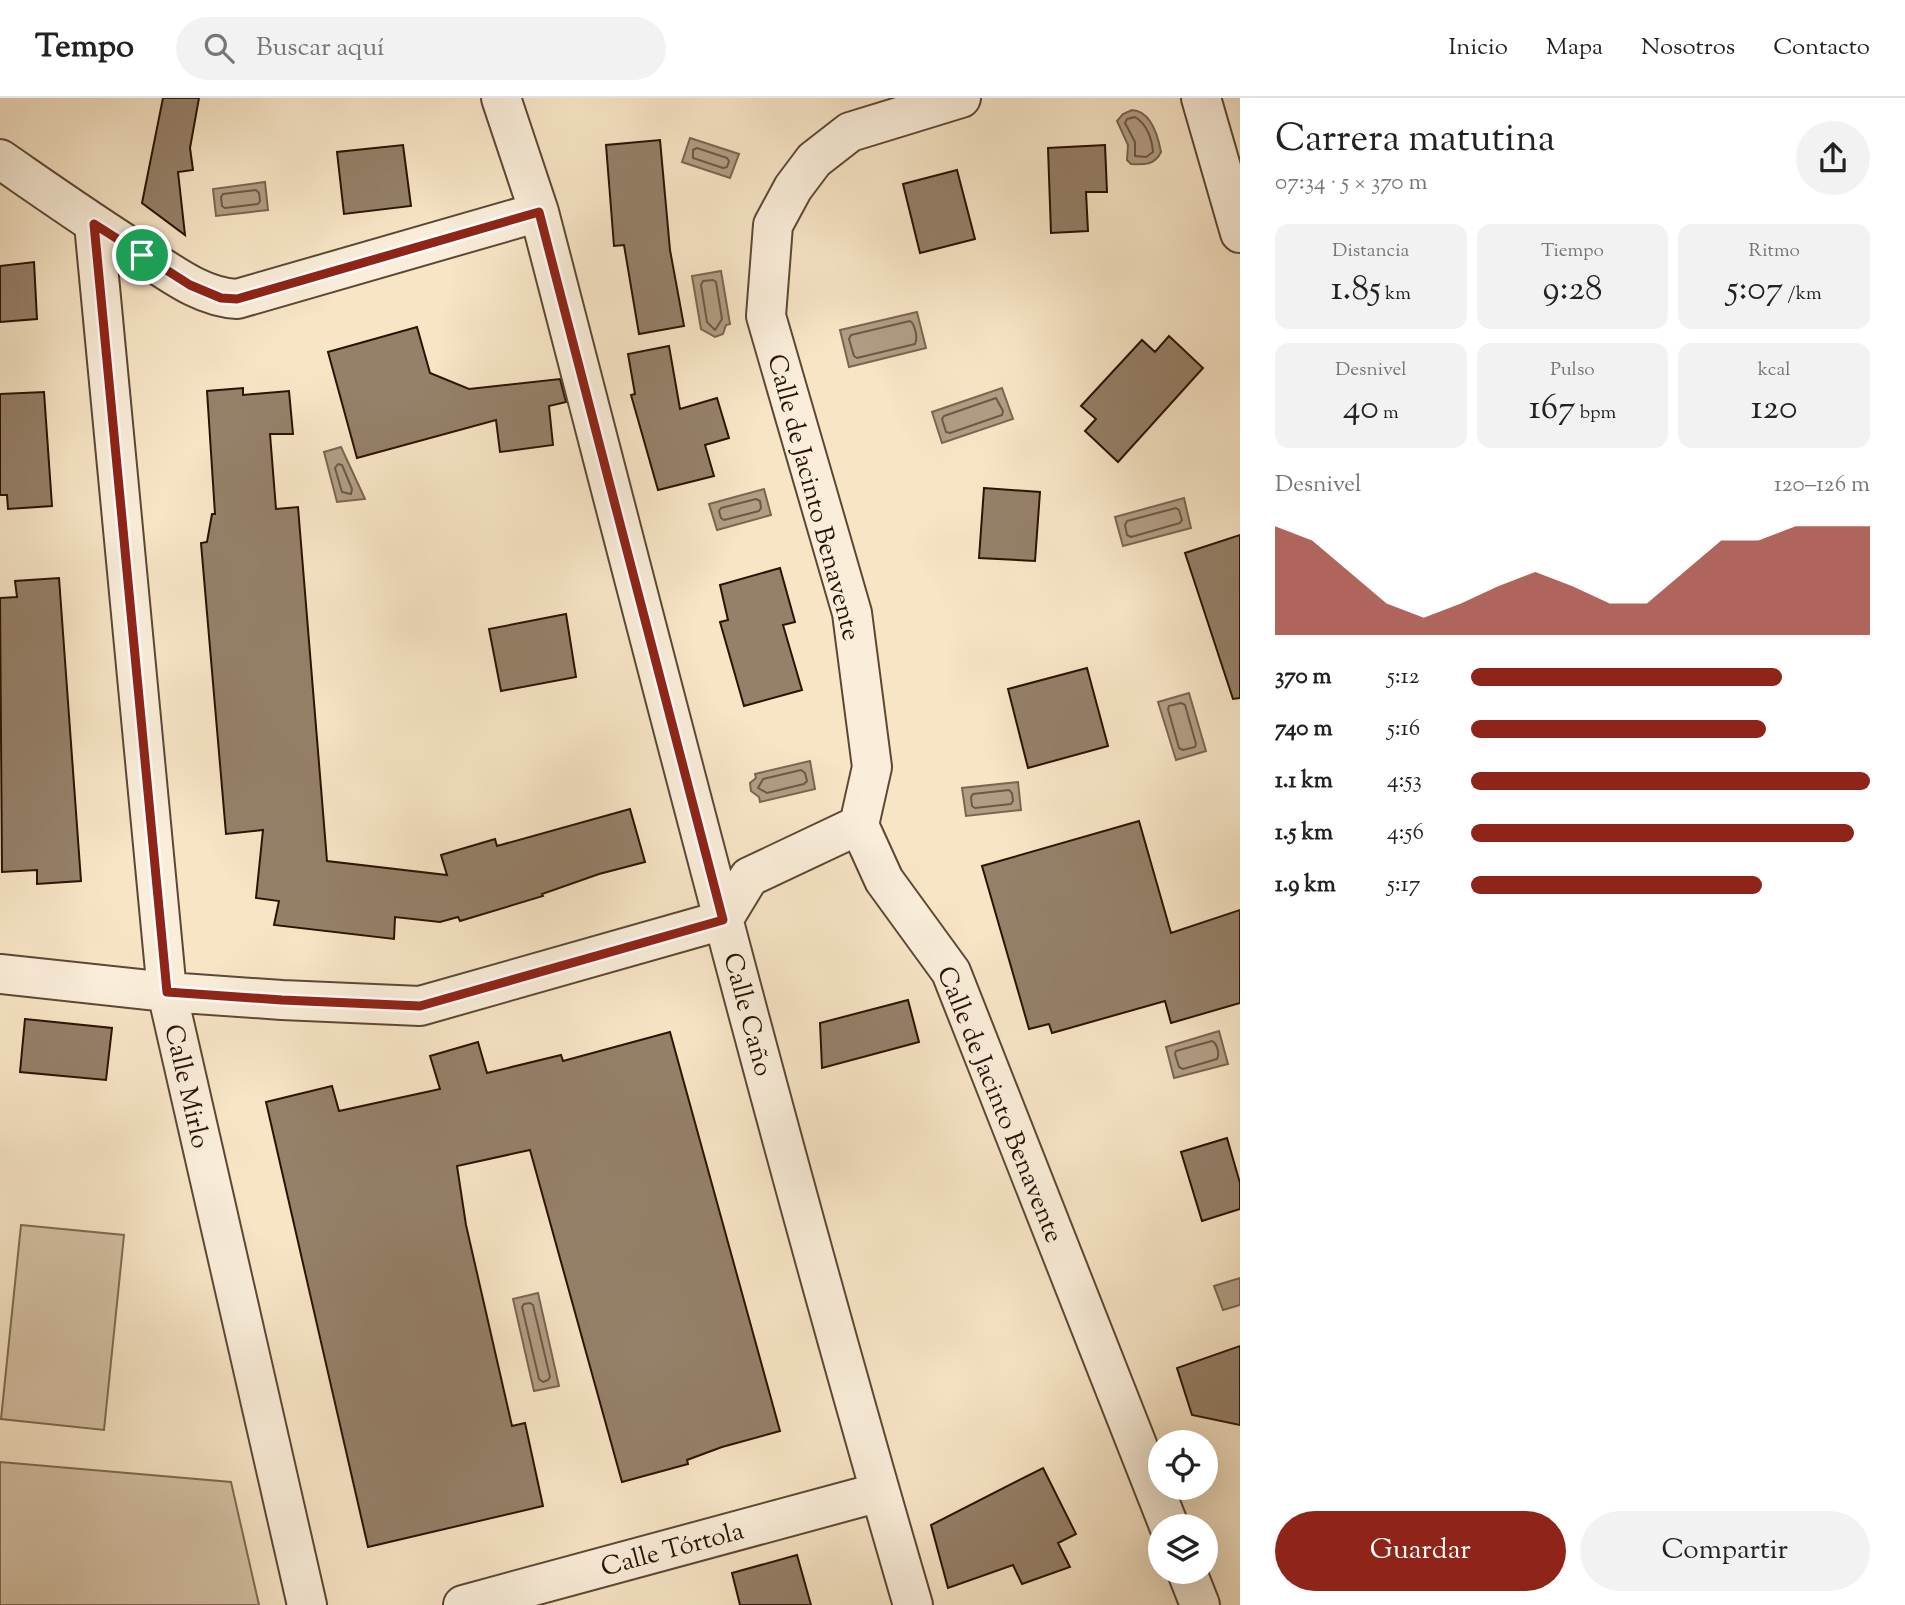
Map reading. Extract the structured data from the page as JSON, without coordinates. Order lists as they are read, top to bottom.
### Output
{
  "streets": {
    "street": [
      "Calle de Jacinto Benavente",
      "Calle Caño",
      "Calle Mirlo",
      "Calle Tórtola"
    ]
  },
  "crossings": [
    ["Calle Caño", "Calle Tórtola"]
  ],
  "page": {
    "header": "Tempo",
    "search": "Buscar aquí",
    "nav": [
      "Inicio",
      "Mapa",
      "Nosotros",
      "Contacto"
    ],
    "heading": ["Carrera matutina", "07:34 · 5 × 370 m"],
    "stats": [
      ["Distancia", "1.85 km"],
      ["Tiempo", "9:28"],
      ["Ritmo", "5:07 /km"],
      ["Desnivel", "40 m"],
      ["Pulso", "167 bpm"],
      ["kcal", "120"]
    ],
    "chart": ["Desnivel", "120–126 m"],
    "list": [
      {
        "name": "370 m",
        "note": "5:12"
      },
      {
        "name": "740 m",
        "note": "5:16"
      },
      {
        "name": "1.1 km",
        "note": "4:53"
      },
      {
        "name": "1.5 km",
        "note": "4:56"
      },
      {
        "name": "1.9 km",
        "note": "5:17"
      }
    ],
    "buttons": ["Guardar", "Compartir"]
  }
}
